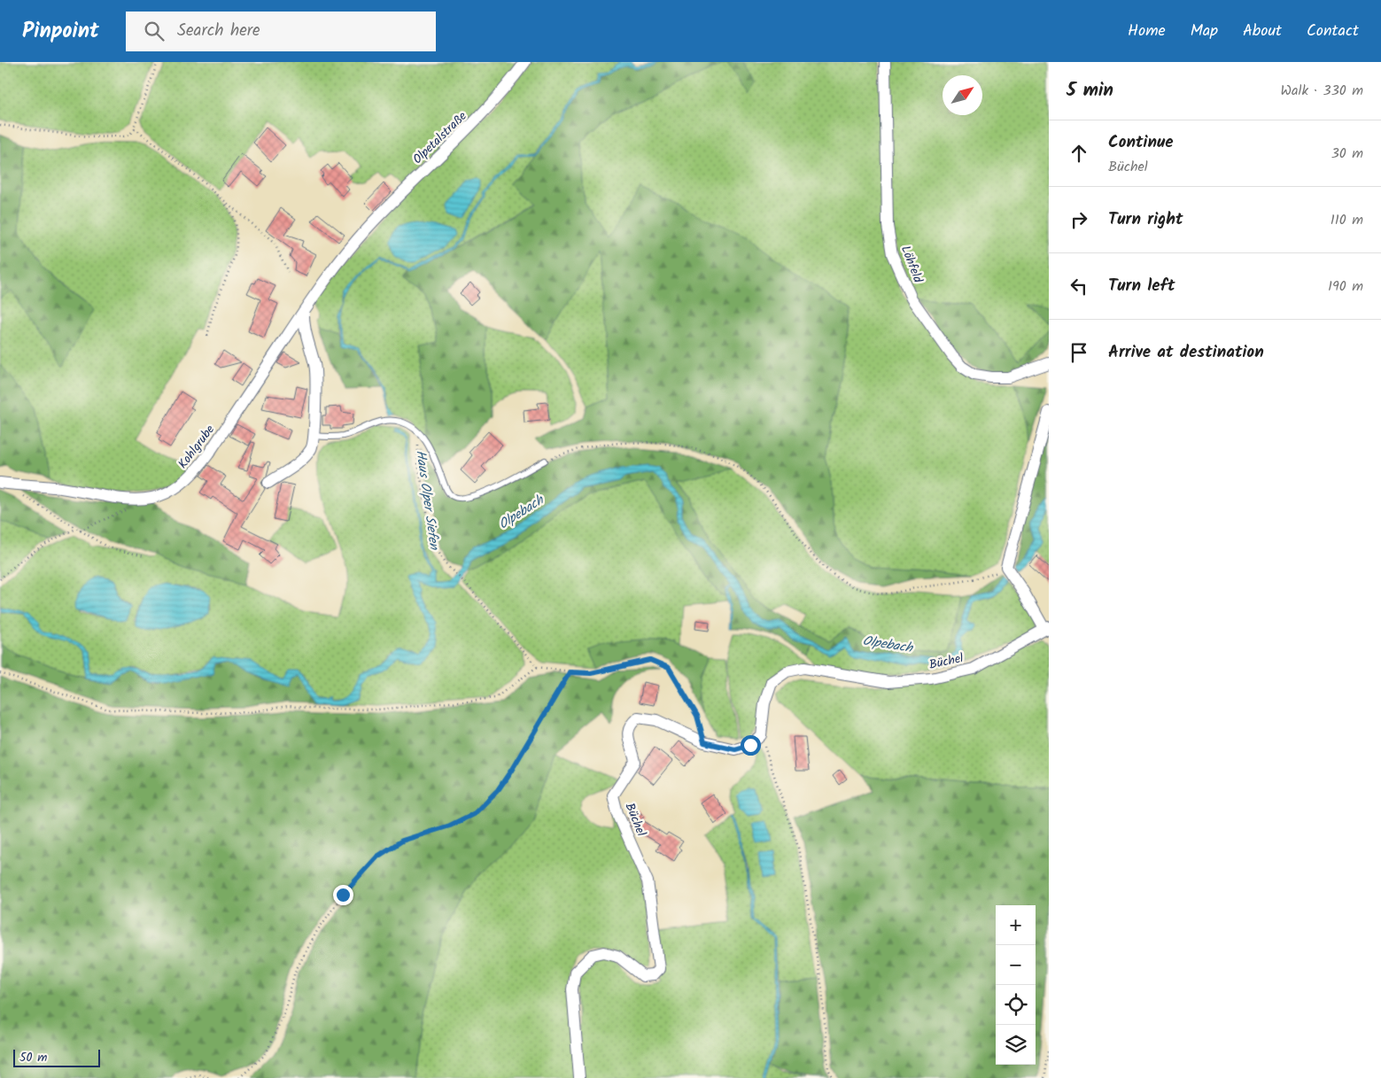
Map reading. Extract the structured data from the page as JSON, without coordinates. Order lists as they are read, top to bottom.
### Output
{
  "streets": {
    "street": [
      "Olpetalstraße",
      "Löhfeld",
      "Kohlgrube",
      "Büchel"
    ]
  },
  "crossings": [
    ["Olpetalstraße", "Kohlgrube"]
  ],
  "water": ["Haus Olper Siefen", "Olpebach"],
  "scale_bar": "50 m",
  "north": "top right",
  "page": {
    "header": "Pinpoint",
    "search": "Search here",
    "nav": [
      "Home",
      "Map",
      "About",
      "Contact"
    ],
    "heading": ["5 min", "Walk · 330 m"],
    "list": [
      ["Continue", "Büchel", "30 m"],
      ["Turn right", "110 m"],
      ["Turn left", "190 m"],
      "Arrive at destination"
    ],
    "map_buttons": ["+", "−"],
    "scale": "50 m"
  }
}
